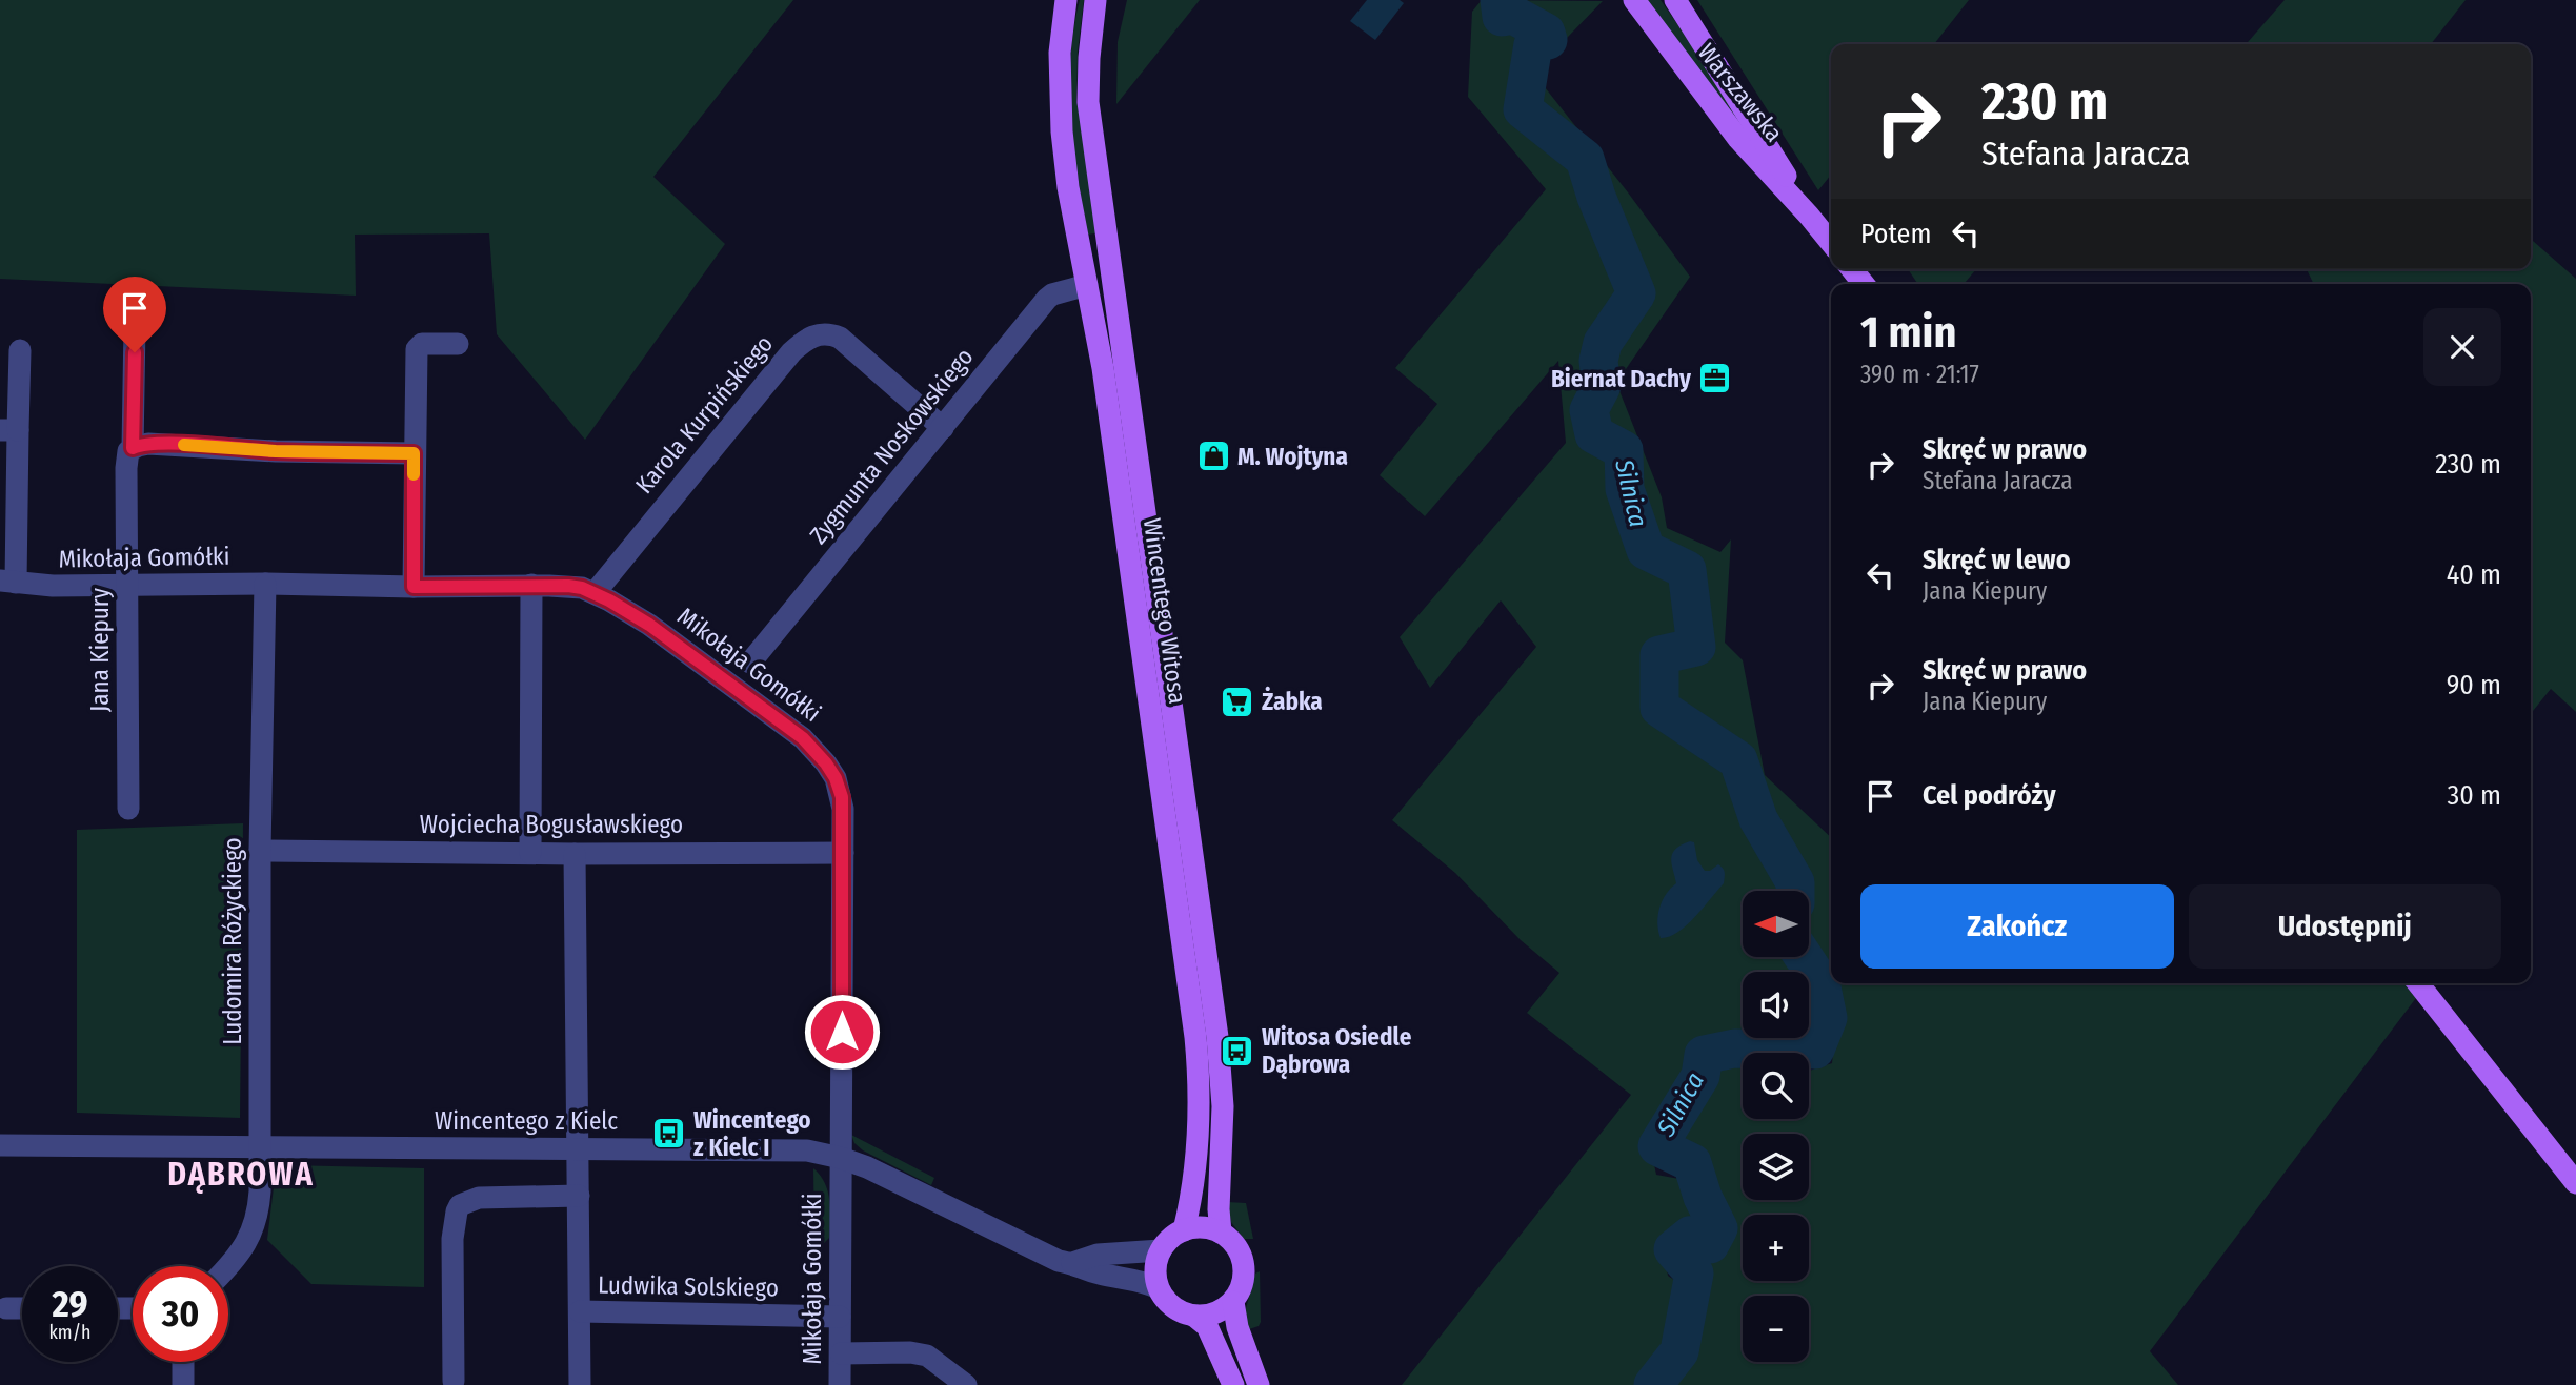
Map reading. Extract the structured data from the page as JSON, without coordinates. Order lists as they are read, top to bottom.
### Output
{
  "streets": {
    "main road": ["Warszawska", "Wincentego Witosa"],
    "street": [
      "Karola Kurpińskiego",
      "Zygmunta Noskowskiego",
      "Mikołaja Gomółki",
      "Jana Kiepury",
      "Wojciecha Bogusławskiego",
      "Ludomira Różyckiego",
      "Wincentego z Kielc",
      "Ludwika Solskiego"
    ]
  },
  "crossings": [
    ["Karola Kurpińskiego", "Zygmunta Noskowskiego"],
    ["Karola Kurpińskiego", "Mikołaja Gomółki"],
    ["Zygmunta Noskowskiego", "Wincentego Witosa"],
    ["Mikołaja Gomółki", "Jana Kiepury"],
    ["Mikołaja Gomółki", "Wojciecha Bogusławskiego"],
    ["Mikołaja Gomółki", "Ludomira Różyckiego"],
    ["Mikołaja Gomółki", "Wincentego z Kielc"],
    ["Mikołaja Gomółki", "Ludwika Solskiego"],
    ["Wincentego Witosa", "Wincentego z Kielc"],
    ["Wojciecha Bogusławskiego", "Ludomira Różyckiego"],
    ["Wojciecha Bogusławskiego", "Ludwika Solskiego"],
    ["Ludomira Różyckiego", "Wincentego z Kielc"],
    ["Wincentego z Kielc", "Ludwika Solskiego"]
  ],
  "districts": ["DĄBROWA"],
  "water": ["Silnica"],
  "places": {
    "office": ["Biernat Dachy"],
    "shop": ["M. Wojtyna"],
    "supermarket": ["Żabka"],
    "bus stop": ["Witosa Osiedle Dąbrowa", "Wincentego z Kielc I"]
  },
  "north": "left",
  "page": {
    "turn": ["230 m", "Stefana Jaracza"],
    "then": "Potem",
    "heading": ["1 min", "390 m · 21:17"],
    "list": [
      {
        "name": "Skręć w prawo",
        "note": "Stefana Jaracza",
        "value": "230 m"
      },
      {
        "name": "Skręć w lewo",
        "note": "Jana Kiepury",
        "value": "40 m"
      },
      {
        "name": "Skręć w prawo",
        "note": "Jana Kiepury",
        "value": "90 m"
      },
      {
        "name": "Cel podróży",
        "value": "30 m"
      }
    ],
    "buttons": ["Zakończ", "Udostępnij"],
    "map_buttons": ["+", "−"],
    "speed": "29 km/h",
    "limit": "30"
  }
}
